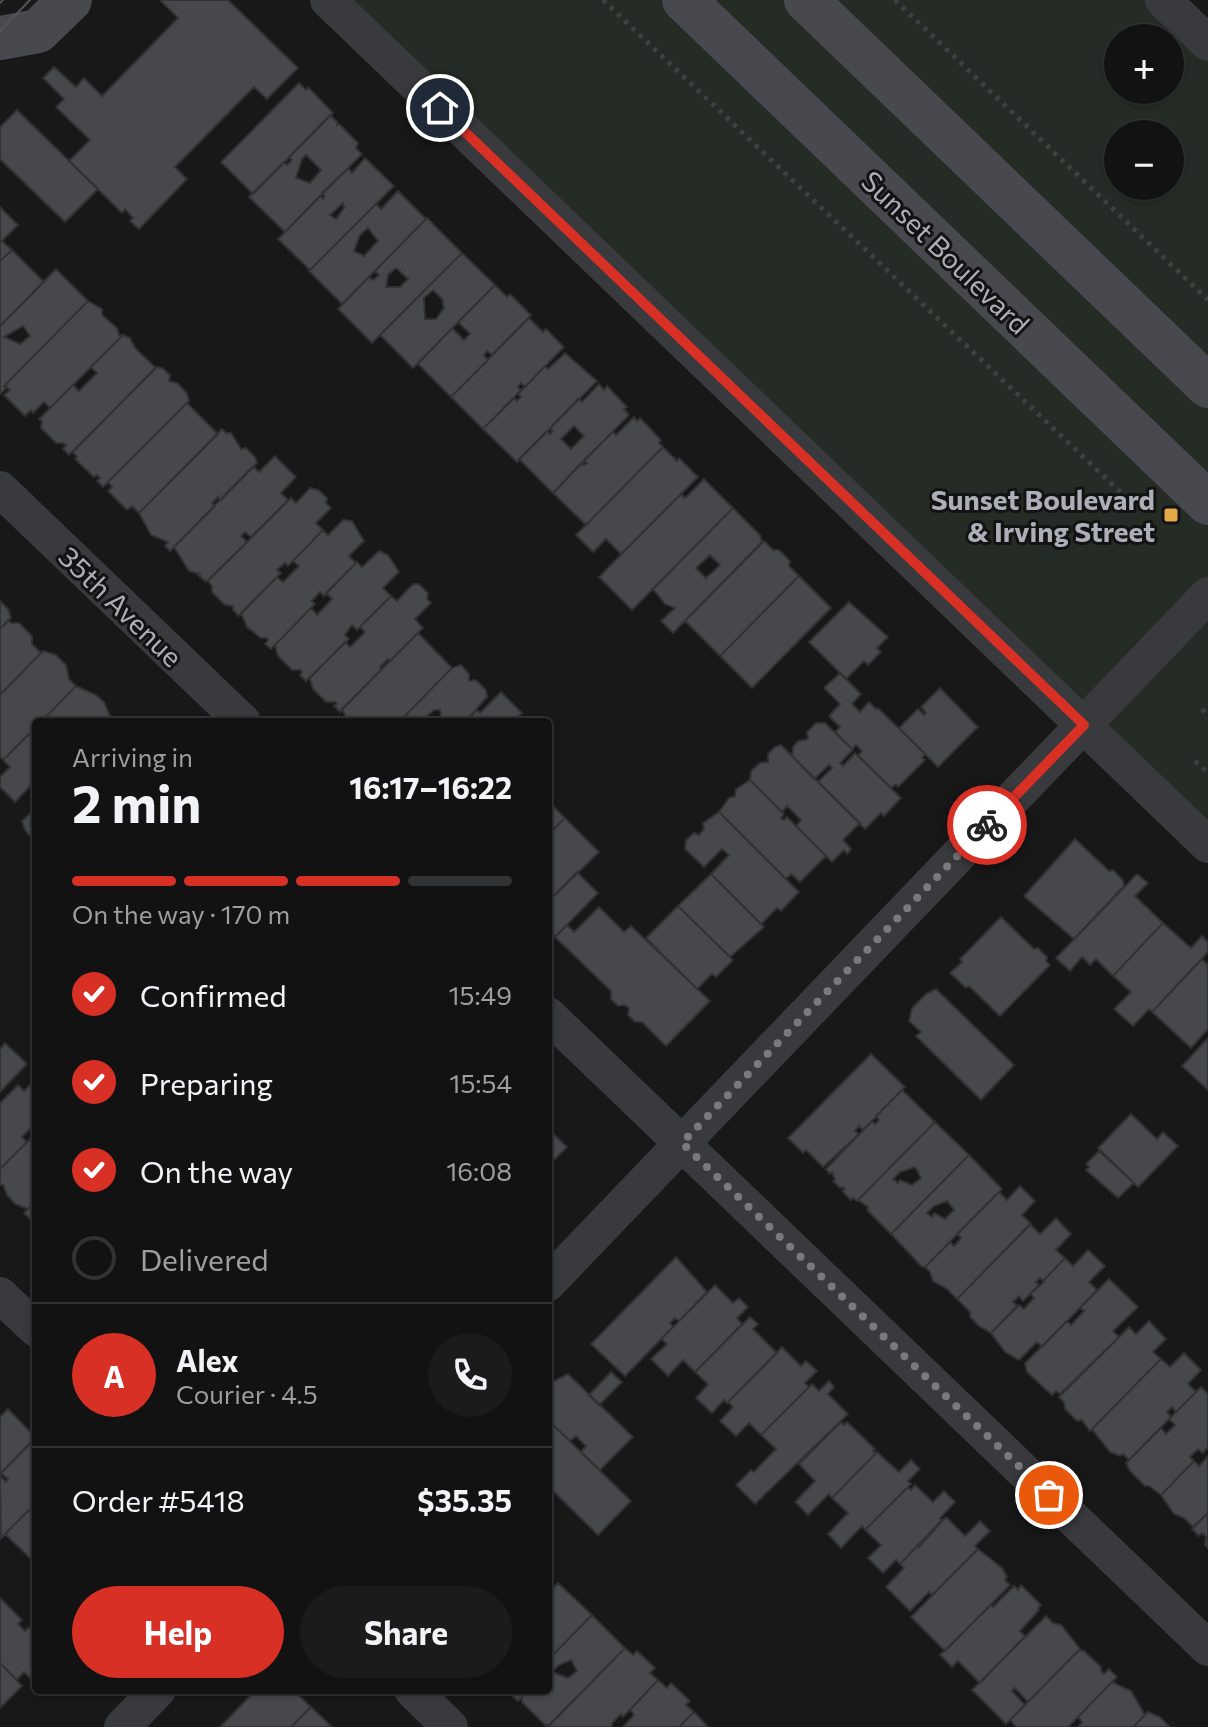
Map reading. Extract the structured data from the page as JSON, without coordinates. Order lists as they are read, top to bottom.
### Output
{
  "streets": {
    "main road": ["Sunset Boulevard"],
    "street": ["35th Avenue"]
  },
  "places": {
    "transit": ["Sunset Boulevard & Irving Street"]
  },
  "page": {
    "map_buttons": ["+", "−"],
    "heading": ["2 min", "Arriving in", "16:17–16:22"],
    "panel": [
      "Alex",
      "Courier · 4.5",
      "Order #5418",
      "$35.35"
    ],
    "bar": "On the way · 170 m",
    "list": [
      ["Confirmed", "15:49"],
      ["Preparing", "15:54"],
      ["On the way", "16:08"],
      "Delivered"
    ],
    "round": "A",
    "buttons": ["Help", "Share"]
  }
}
